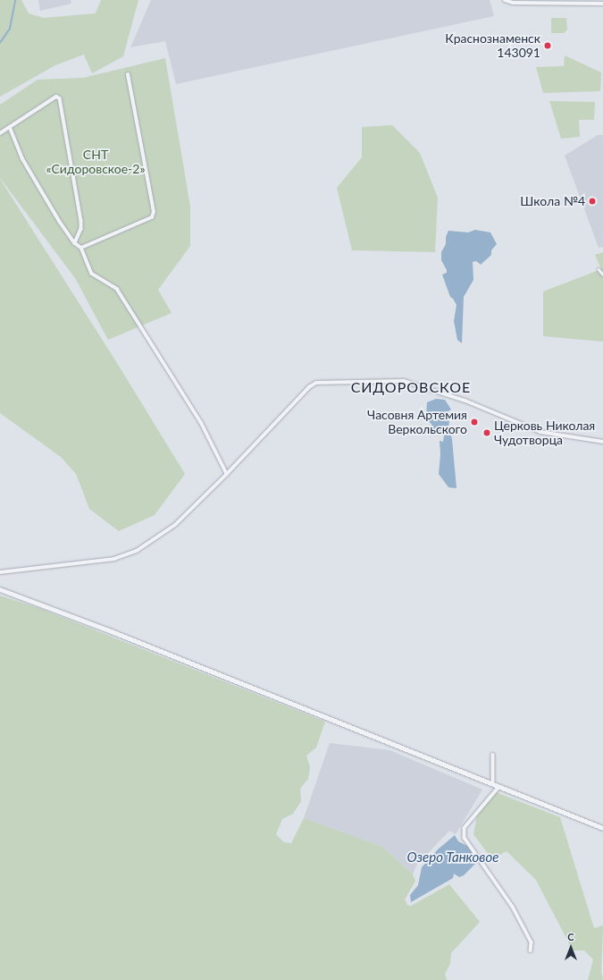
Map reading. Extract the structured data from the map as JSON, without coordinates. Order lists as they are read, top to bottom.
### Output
{
  "districts": ["СИДОРОВСКОЕ"],
  "water": ["Озеро Танковое"],
  "parks": ["СНТ «Сидоровское-2»"],
  "places": [
    "Краснознаменск 143091",
    "Школа №4",
    "Часовня Артемия Веркольского",
    "Церковь Николая Чудотворца"
  ],
  "north": "top"
}
